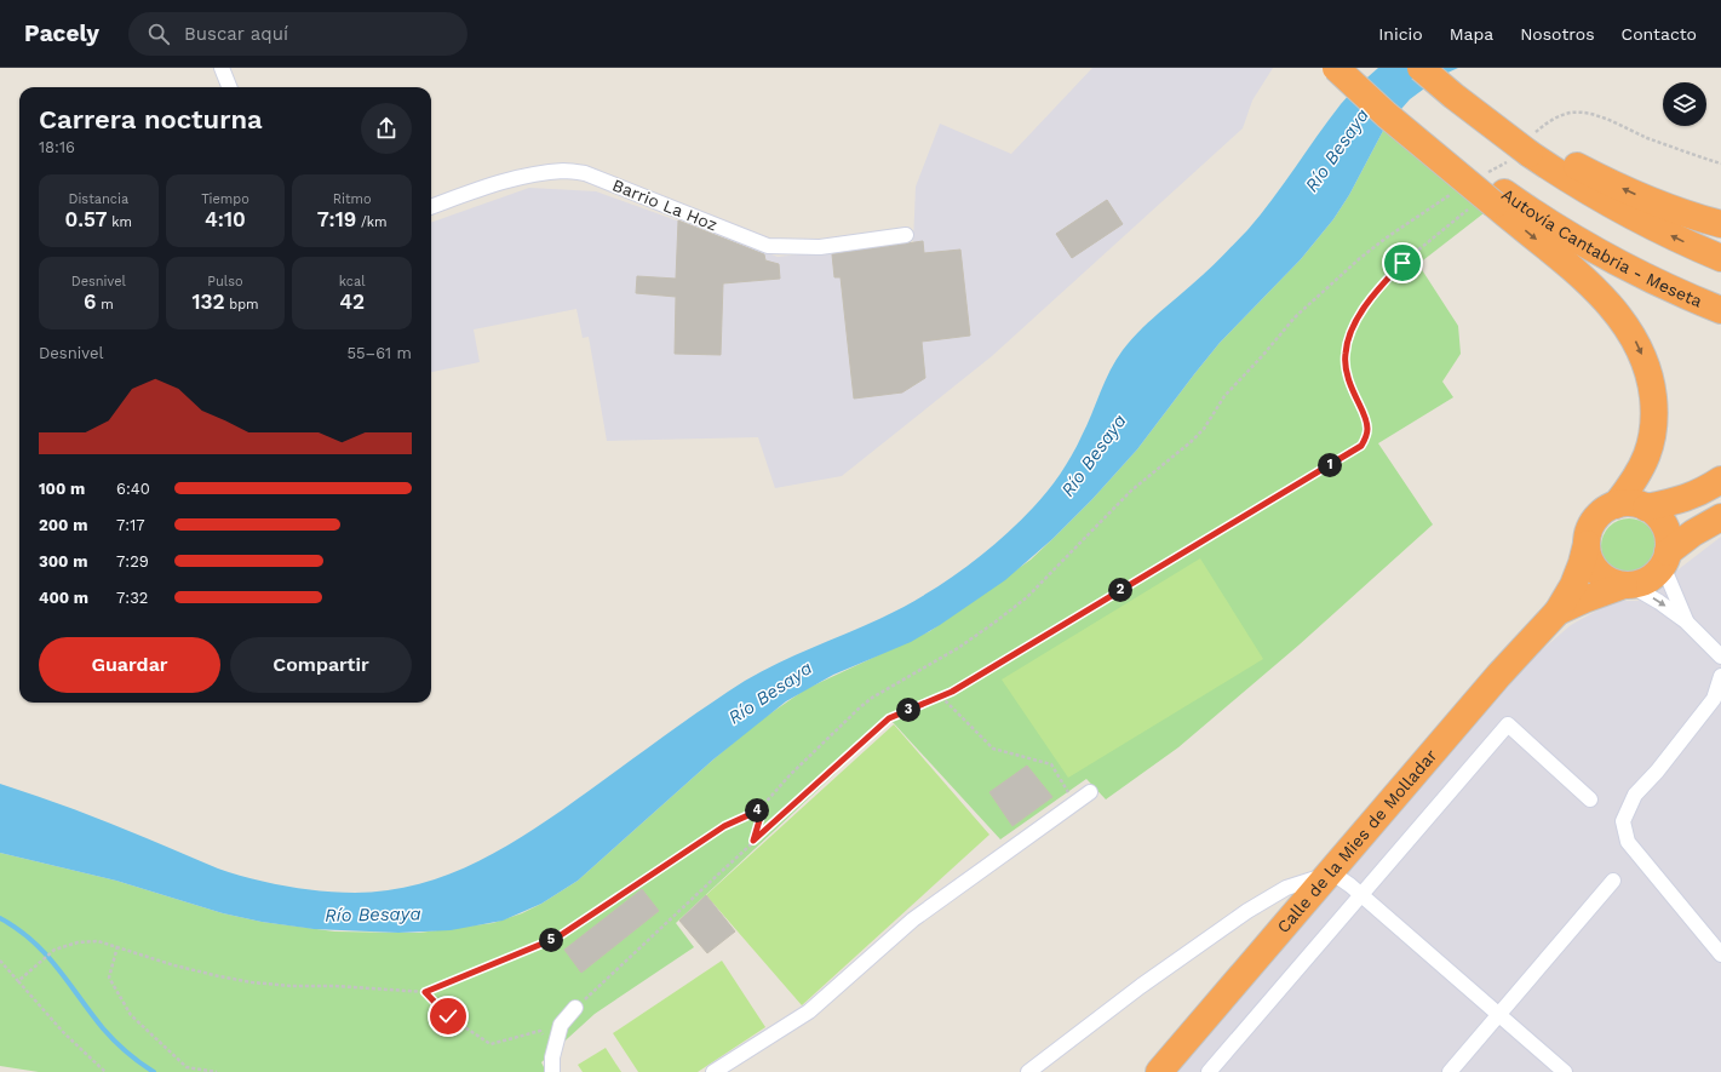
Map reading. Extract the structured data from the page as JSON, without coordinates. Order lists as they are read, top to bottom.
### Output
{
  "streets": {
    "highway": ["Autovía Cantabria - Meseta", "Calle de la Mies de Molladar"],
    "street": ["Barrio La Hoz"]
  },
  "water": ["Río Besaya"],
  "page": {
    "header": "Pacely",
    "search": "Buscar aquí",
    "nav": [
      "Inicio",
      "Mapa",
      "Nosotros",
      "Contacto"
    ],
    "heading": ["Carrera nocturna", "18:16"],
    "stats": [
      ["Distancia", "0.57 km"],
      ["Tiempo", "4:10"],
      ["Ritmo", "7:19 /km"],
      ["Desnivel", "6 m"],
      ["Pulso", "132 bpm"],
      ["kcal", "42"]
    ],
    "chart": ["Desnivel", "55–61 m"],
    "pins": [
      "1",
      "2",
      "3",
      "4",
      "5"
    ],
    "list": [
      {
        "name": "100 m",
        "note": "6:40"
      },
      {
        "name": "200 m",
        "note": "7:17"
      },
      {
        "name": "300 m",
        "note": "7:29"
      },
      {
        "name": "400 m",
        "note": "7:32"
      }
    ],
    "buttons": ["Guardar", "Compartir"]
  }
}
